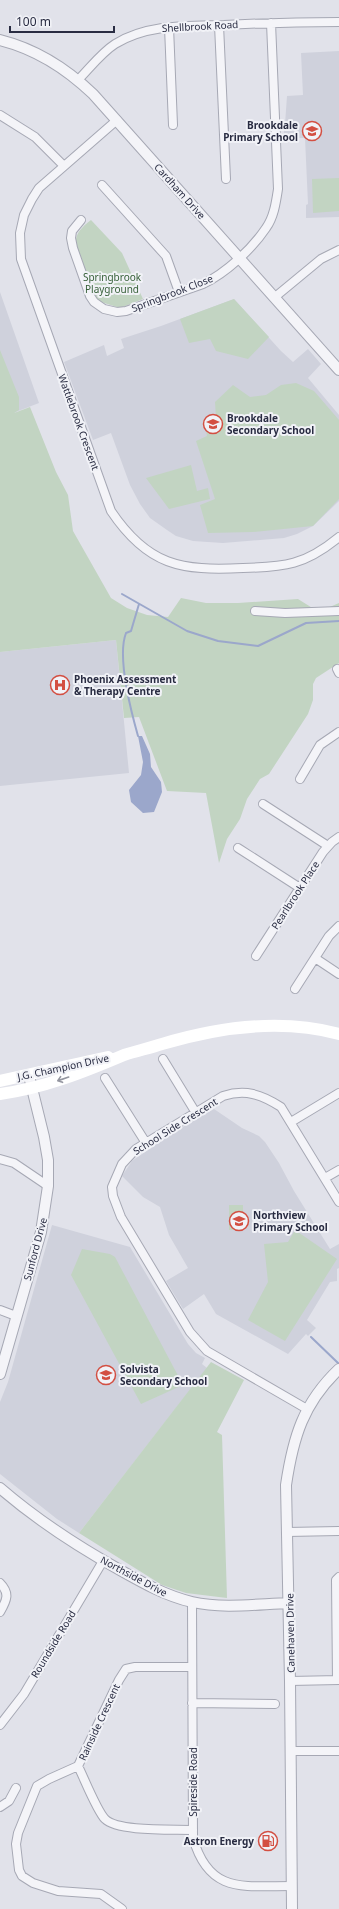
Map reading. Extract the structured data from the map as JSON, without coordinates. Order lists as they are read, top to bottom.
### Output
{
  "streets": {
    "main road": ["J.G. Champion Drive"],
    "street": [
      "Shellbrook Road",
      "Cardham Drive",
      "Springbrook Close",
      "Wattlebrook Crescent",
      "Pearlbrook Place",
      "School Side Crescent",
      "Sunford Drive",
      "Northside Drive",
      "Canehaven Drive",
      "Roundside Road",
      "Rainside Crescent",
      "Spireside Road"
    ]
  },
  "crossings": [
    ["Shellbrook Road", "Cardham Drive"],
    ["Shellbrook Road", "Springbrook Close"],
    ["Cardham Drive", "Springbrook Close"],
    ["Cardham Drive", "Wattlebrook Crescent"],
    ["J.G. Champion Drive", "Sunford Drive"],
    ["School Side Crescent", "Canehaven Drive"],
    ["Northside Drive", "Canehaven Drive"],
    ["Northside Drive", "Roundside Road"],
    ["Northside Drive", "Spireside Road"],
    ["Canehaven Drive", "Spireside Road"],
    ["Rainside Crescent", "Spireside Road"]
  ],
  "parks": ["Springbrook Playground"],
  "places": {
    "school or university": [
      "Brookdale Primary School",
      "Brookdale Secondary School",
      "Northview Primary School",
      "Solvista Secondary School"
    ],
    "hospital": ["Phoenix Assessment & Therapy Centre"],
    "fuel station": ["Astron Energy"]
  },
  "scale_bar": "100 m"
}
